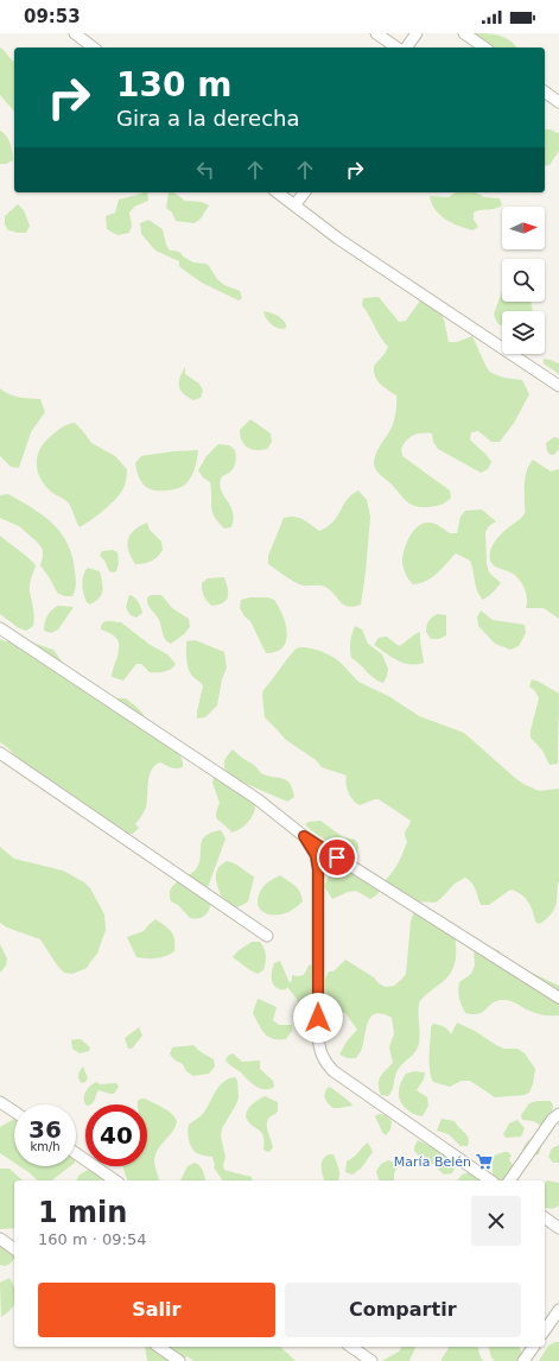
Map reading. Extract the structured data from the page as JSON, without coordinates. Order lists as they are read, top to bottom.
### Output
{
  "places": {
    "supermarket": ["María Belén"]
  },
  "north": "right",
  "page": {
    "status": "09:53",
    "turn": ["130 m", "Gira a la derecha"],
    "speed": "36 km/h",
    "limit": "40",
    "heading": ["1 min", "160 m · 09:54"],
    "buttons": ["Salir", "Compartir"]
  }
}
